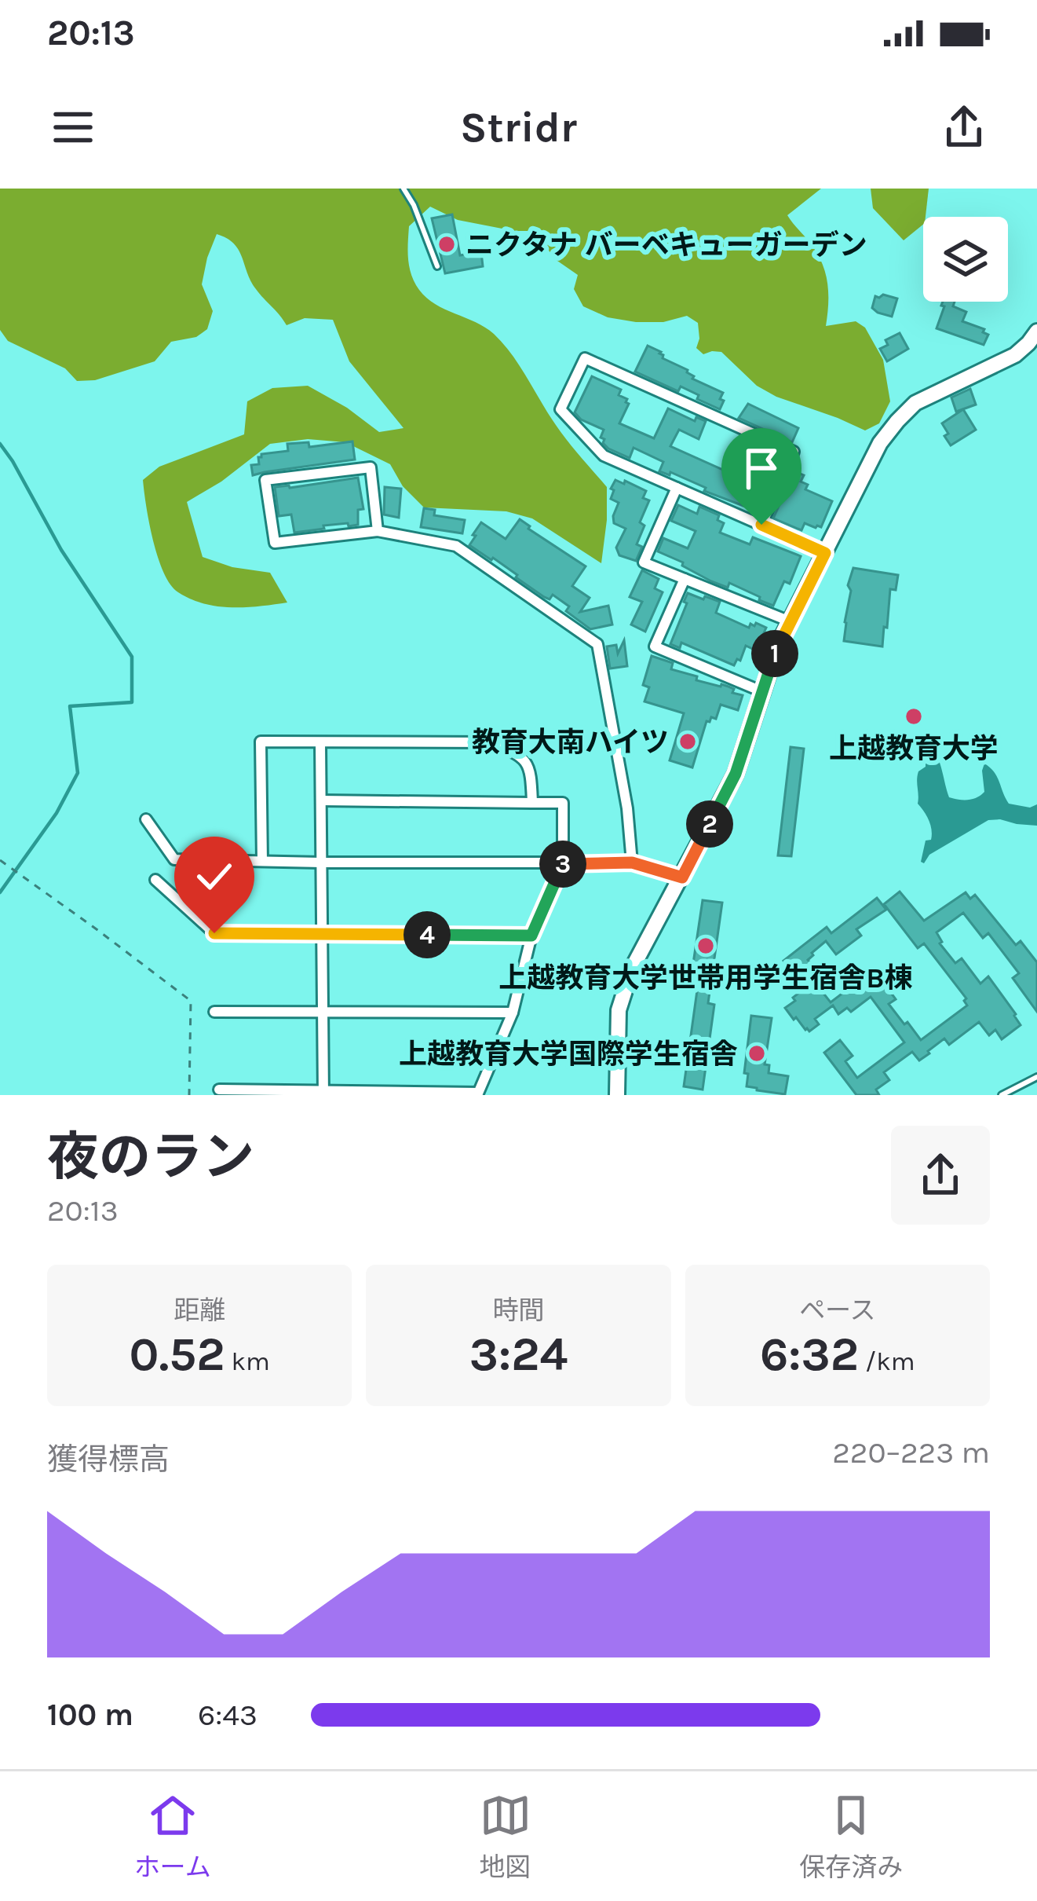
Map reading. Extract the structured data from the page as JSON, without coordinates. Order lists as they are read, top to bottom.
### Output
{
  "places": [
    "ニクタナ バーベキューガーデン",
    "上越教育大学",
    "教育大南ハイツ",
    "上越教育大学世帯用学生宿舎B棟",
    "上越教育大学国際学生宿舎"
  ],
  "page": {
    "status": "20:13",
    "header": "Stridr",
    "pins": [
      "1",
      "2",
      "3",
      "4"
    ],
    "heading": ["夜のラン", "20:13"],
    "stats": [
      ["距離", "0.52 km"],
      ["時間", "3:24"],
      ["ペース", "6:32 /km"]
    ],
    "chart": ["獲得標高", "220–223 m"],
    "list": [
      {
        "name": "100 m",
        "note": "6:43"
      }
    ],
    "tabs": ["ホーム", "地図", "保存済み"]
  }
}
